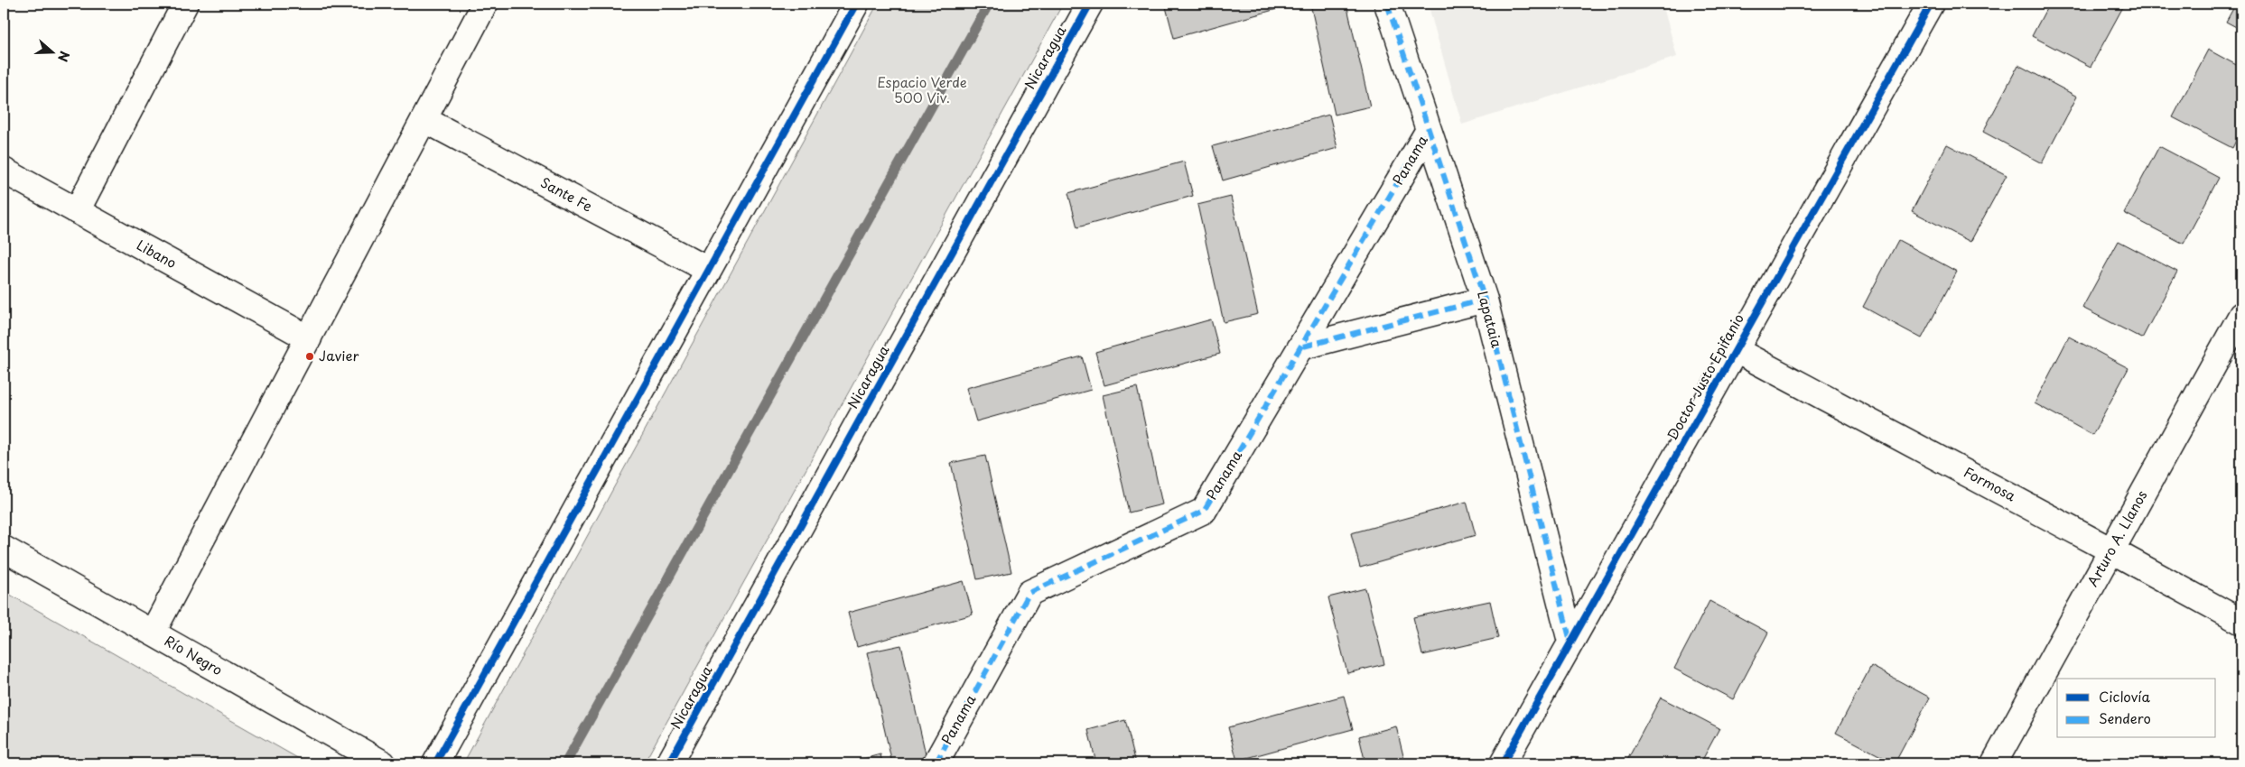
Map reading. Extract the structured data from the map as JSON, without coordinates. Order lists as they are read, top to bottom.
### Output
{
  "streets": {
    "street": [
      "Nicaragua",
      "Panama",
      "Sante Fe",
      "Libano",
      "Lapataia",
      "Doctor Justo Epifanio",
      "Formosa",
      "Arturo A. Llanos",
      "Río Negro"
    ]
  },
  "crossings": [
    ["Panama", "Lapataia"],
    ["Lapataia", "Doctor Justo Epifanio"],
    ["Doctor Justo Epifanio", "Formosa"],
    ["Formosa", "Arturo A. Llanos"]
  ],
  "parks": ["Espacio Verde 500 Viv."],
  "places": ["Javier"],
  "legend": ["Ciclovía", "Sendero"],
  "north": "right"
}
